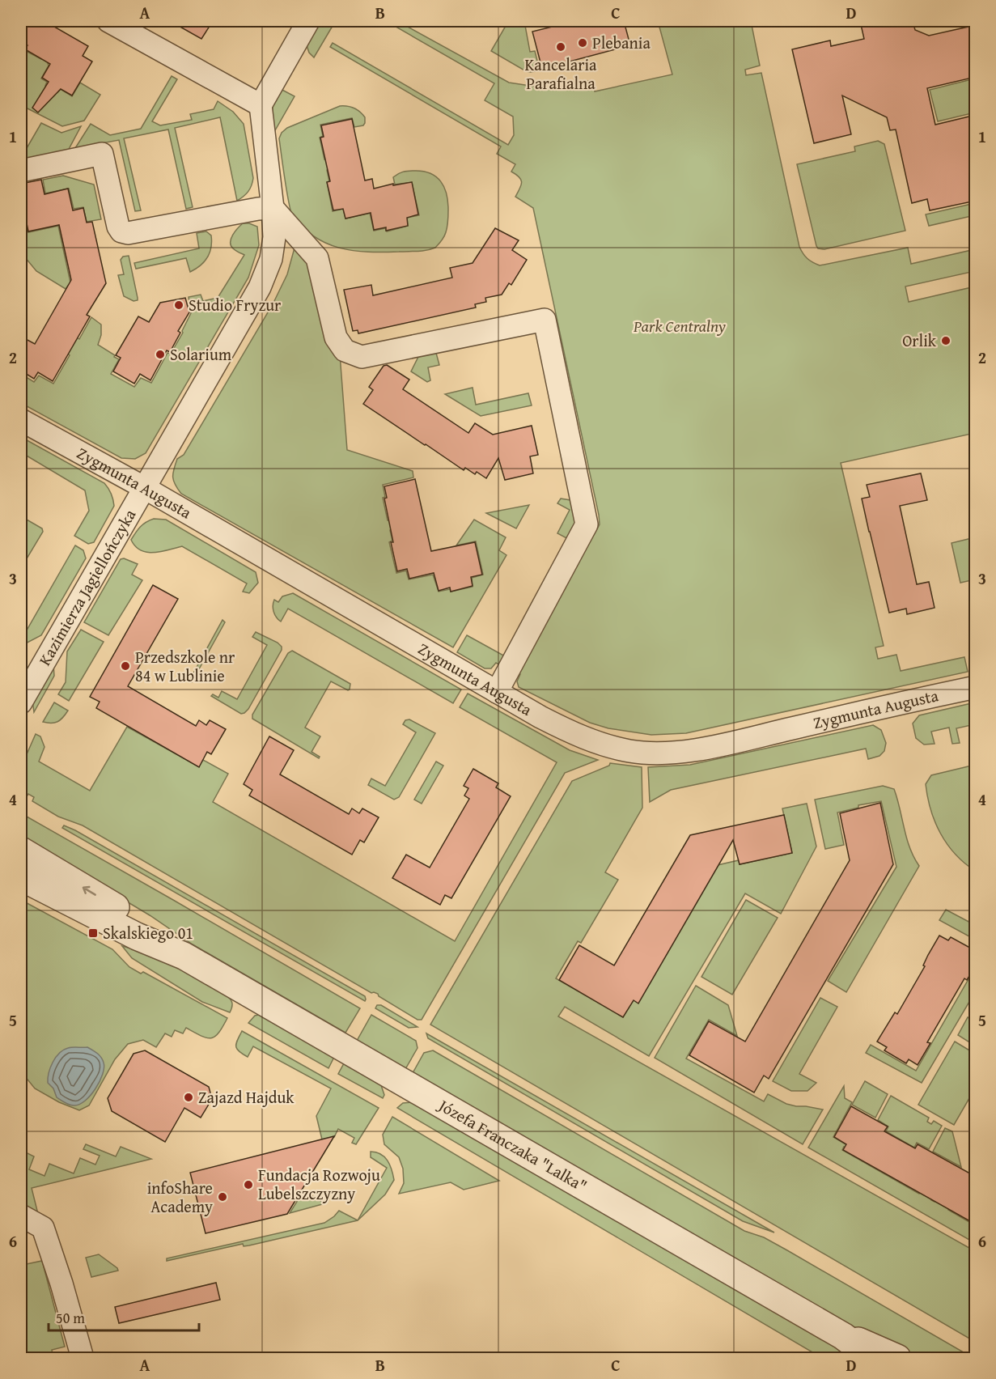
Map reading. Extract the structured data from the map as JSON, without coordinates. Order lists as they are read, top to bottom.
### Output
{
  "streets": {
    "street": ["Zygmunta Augusta", "Kazimierza Jagiellończyka", "Józefa Franczaka \"Lalka\""]
  },
  "crossings": [
    ["Zygmunta Augusta", "Kazimierza Jagiellończyka"]
  ],
  "parks": ["Park Centralny"],
  "places": {
    "other": [
      "Plebania",
      "Kancelaria Parafialna",
      "Studio Fryzur",
      "Orlik",
      "Solarium",
      "Przedszkole nr 84 w Lublinie",
      "Zajazd Hajduk",
      "Fundacja Rozwoju Lubelszczyzny",
      "infoShare Academy"
    ],
    "transit": ["Skalskiego 01"]
  },
  "scale_bar": "50 m",
  "grid": {
    "columns": [
      "A",
      "B",
      "C",
      "D"
    ],
    "rows": [
      "1",
      "2",
      "3",
      "4",
      "5",
      "6"
    ]
  }
}
